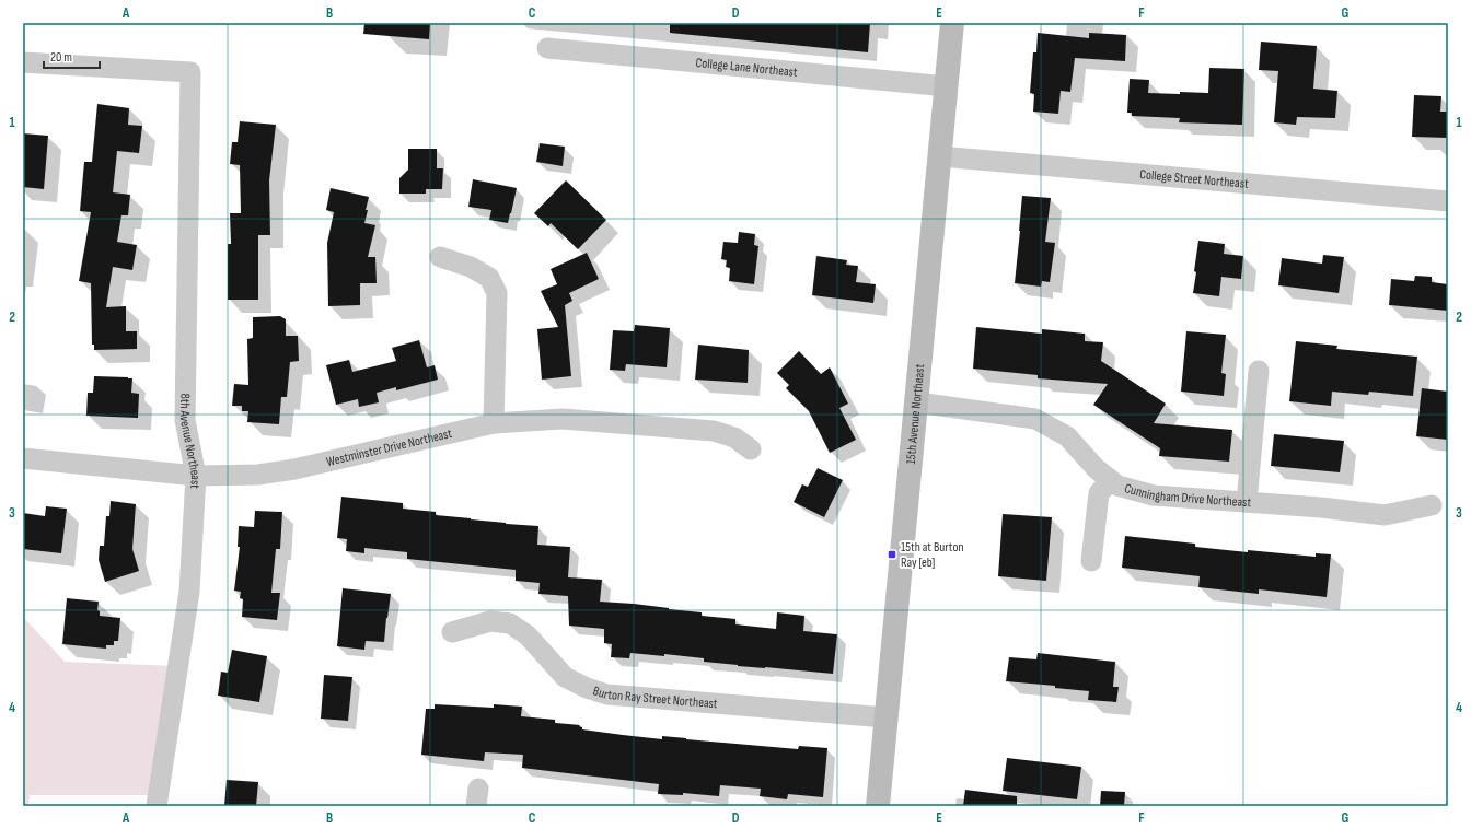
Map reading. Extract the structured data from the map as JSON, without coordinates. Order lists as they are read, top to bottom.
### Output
{
  "streets": {
    "street": [
      "College Lane Northeast",
      "College Street Northeast",
      "15th Avenue Northeast",
      "8th Avenue Northeast",
      "Westminster Drive Northeast",
      "Cunningham Drive Northeast",
      "Burton Ray Street Northeast"
    ]
  },
  "crossings": [
    ["College Lane Northeast", "15th Avenue Northeast"],
    ["College Street Northeast", "15th Avenue Northeast"],
    ["15th Avenue Northeast", "Cunningham Drive Northeast"],
    ["15th Avenue Northeast", "Burton Ray Street Northeast"],
    ["8th Avenue Northeast", "Westminster Drive Northeast"]
  ],
  "places": {
    "transit": ["15th at Burton Ray [eb]"]
  },
  "scale_bar": "20 m",
  "grid": {
    "columns": [
      "A",
      "B",
      "C",
      "D",
      "E",
      "F",
      "G"
    ],
    "rows": [
      "1",
      "2",
      "3",
      "4"
    ]
  }
}
